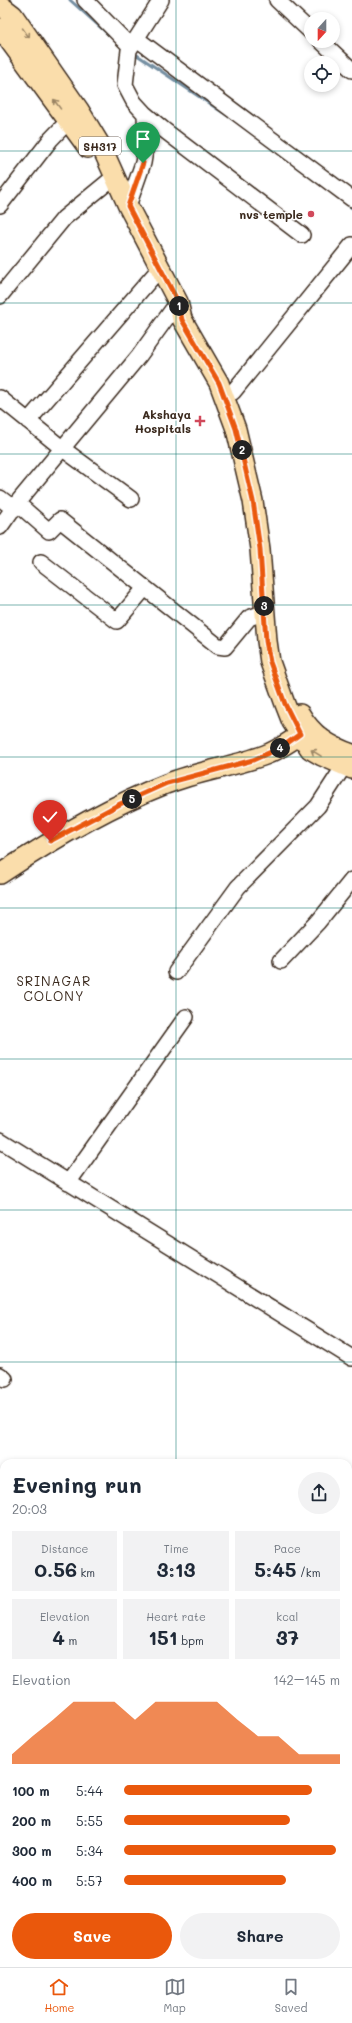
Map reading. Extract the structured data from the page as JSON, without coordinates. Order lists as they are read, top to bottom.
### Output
{
  "streets": {
    "main road": ["SH317"]
  },
  "districts": ["SRINAGAR COLONY"],
  "places": {
    "other": ["nvs temple"],
    "health": ["Akshaya Hospitals"]
  },
  "north": "bottom",
  "page": {
    "pins": [
      "1",
      "2",
      "3",
      "4",
      "5"
    ],
    "heading": ["Evening run", "20:03"],
    "stats": [
      ["Distance", "0.56 km"],
      ["Time", "3:13"],
      ["Pace", "5:45 /km"],
      ["Elevation", "4 m"],
      ["Heart rate", "151 bpm"],
      ["kcal", "37"]
    ],
    "chart": ["Elevation", "142–145 m"],
    "list": [
      {
        "name": "100 m",
        "note": "5:44"
      },
      {
        "name": "200 m",
        "note": "5:55"
      },
      {
        "name": "300 m",
        "note": "5:34"
      },
      {
        "name": "400 m",
        "note": "5:57"
      }
    ],
    "buttons": ["Save", "Share"],
    "tabs": ["Home", "Map", "Saved"]
  }
}
